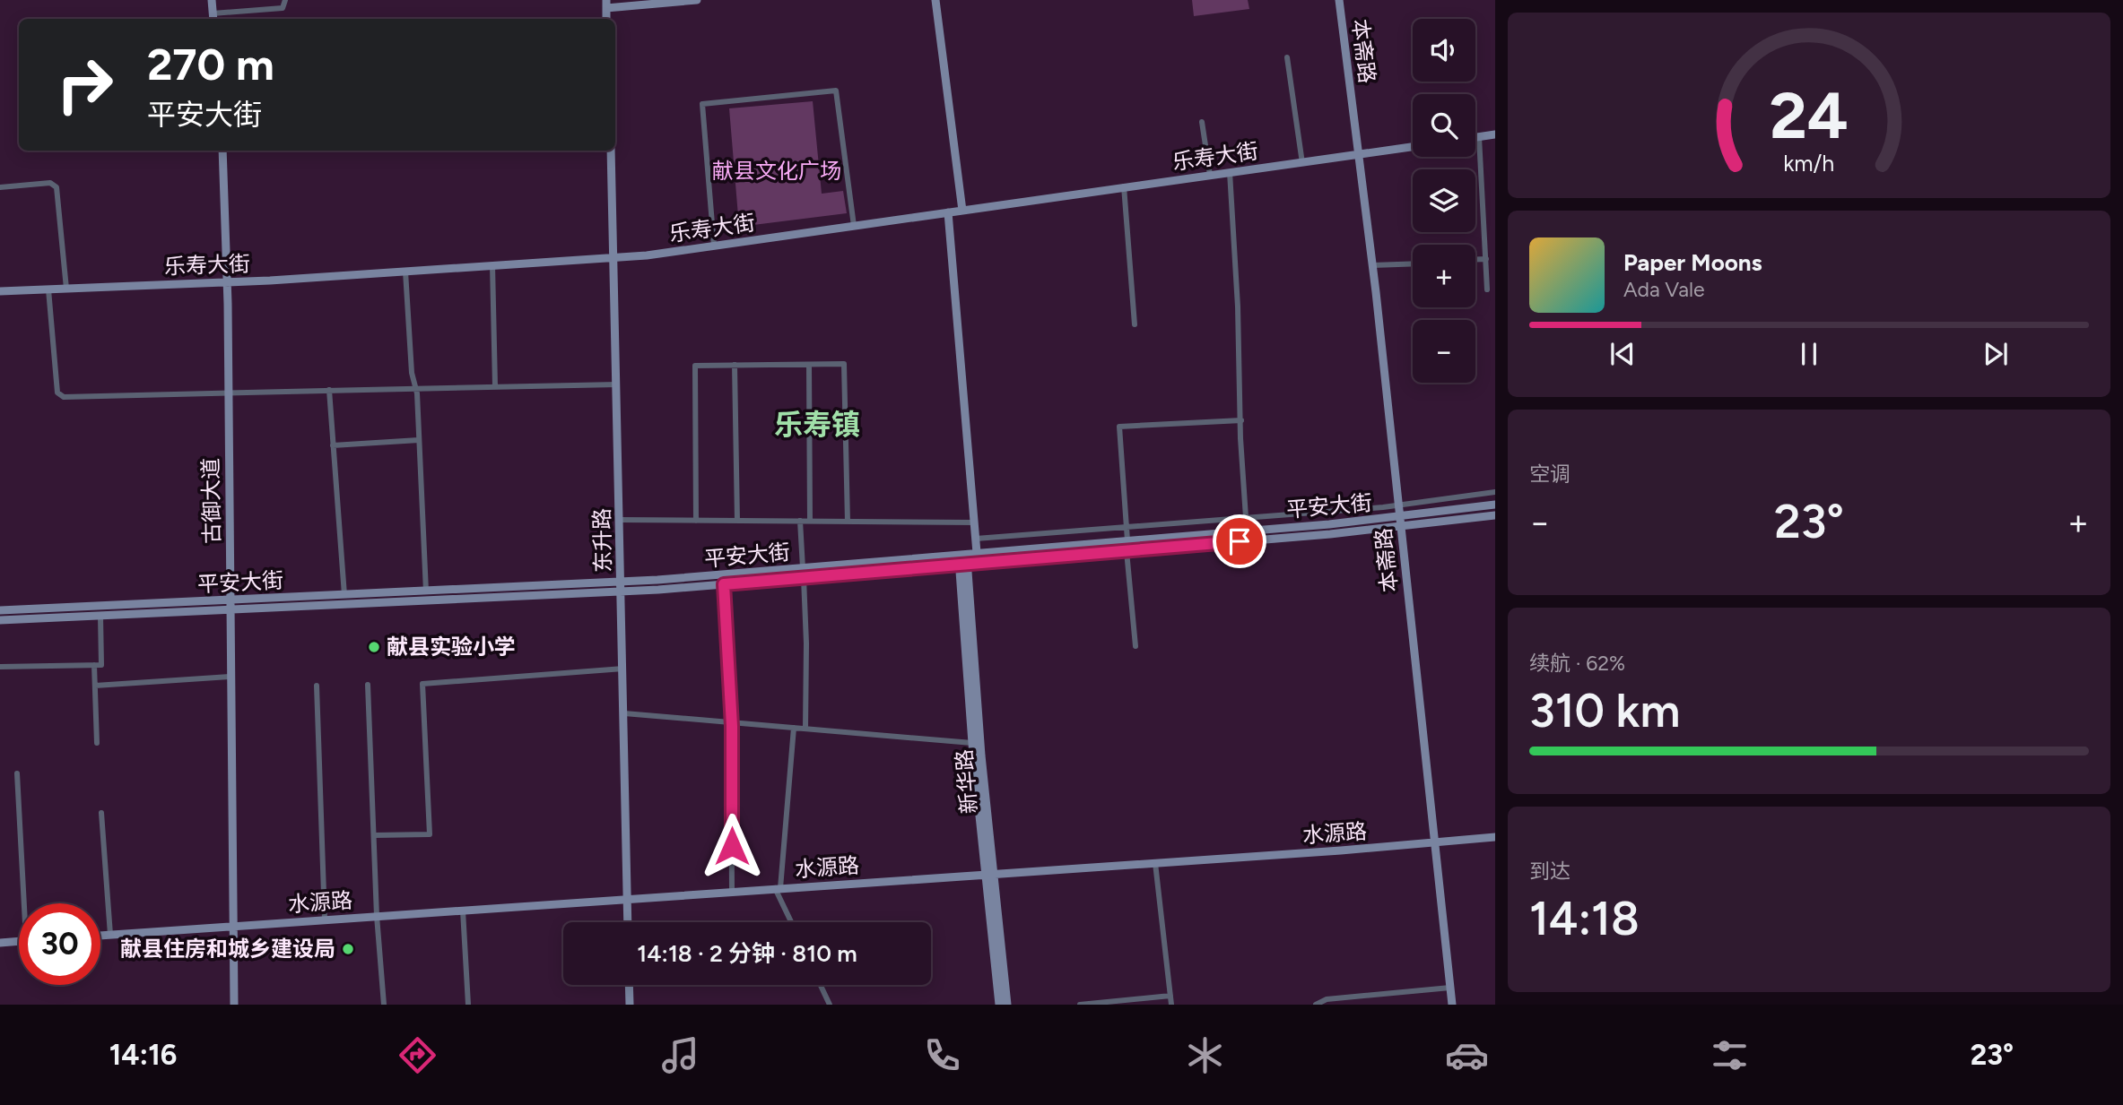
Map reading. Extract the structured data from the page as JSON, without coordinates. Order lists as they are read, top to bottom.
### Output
{
  "streets": {
    "main road": [
      "本斋路",
      "乐寿大街",
      "古御大道",
      "平安大街",
      "东升路",
      "新华路",
      "水源路"
    ]
  },
  "crossings": [
    ["本斋路", "乐寿大街"],
    ["本斋路", "平安大街"],
    ["本斋路", "水源路"],
    ["乐寿大街", "古御大道"],
    ["乐寿大街", "东升路"],
    ["古御大道", "平安大街"],
    ["古御大道", "水源路"],
    ["平安大街", "东升路"],
    ["平安大街", "新华路"],
    ["东升路", "水源路"],
    ["新华路", "水源路"]
  ],
  "districts": ["乐寿镇"],
  "parks": ["献县文化广场"],
  "places": ["献县实验小学", "献县住房和城乡建设局"],
  "page": {
    "map_buttons": ["+", "−"],
    "turn": ["270 m", "平安大街"],
    "song": ["Paper Moons", "Ada Vale"],
    "tile": [
      "空调",
      ["续航 · 62%", "310 km"],
      ["到达", "14:18"]
    ],
    "heat": ["−", "23°", "+"],
    "limit": "30",
    "trip": "14:18 · 2 分钟 · 810 m",
    "tabs": ["14:16", "23°"],
    "gauge": ["24", "km/h"]
  }
}
